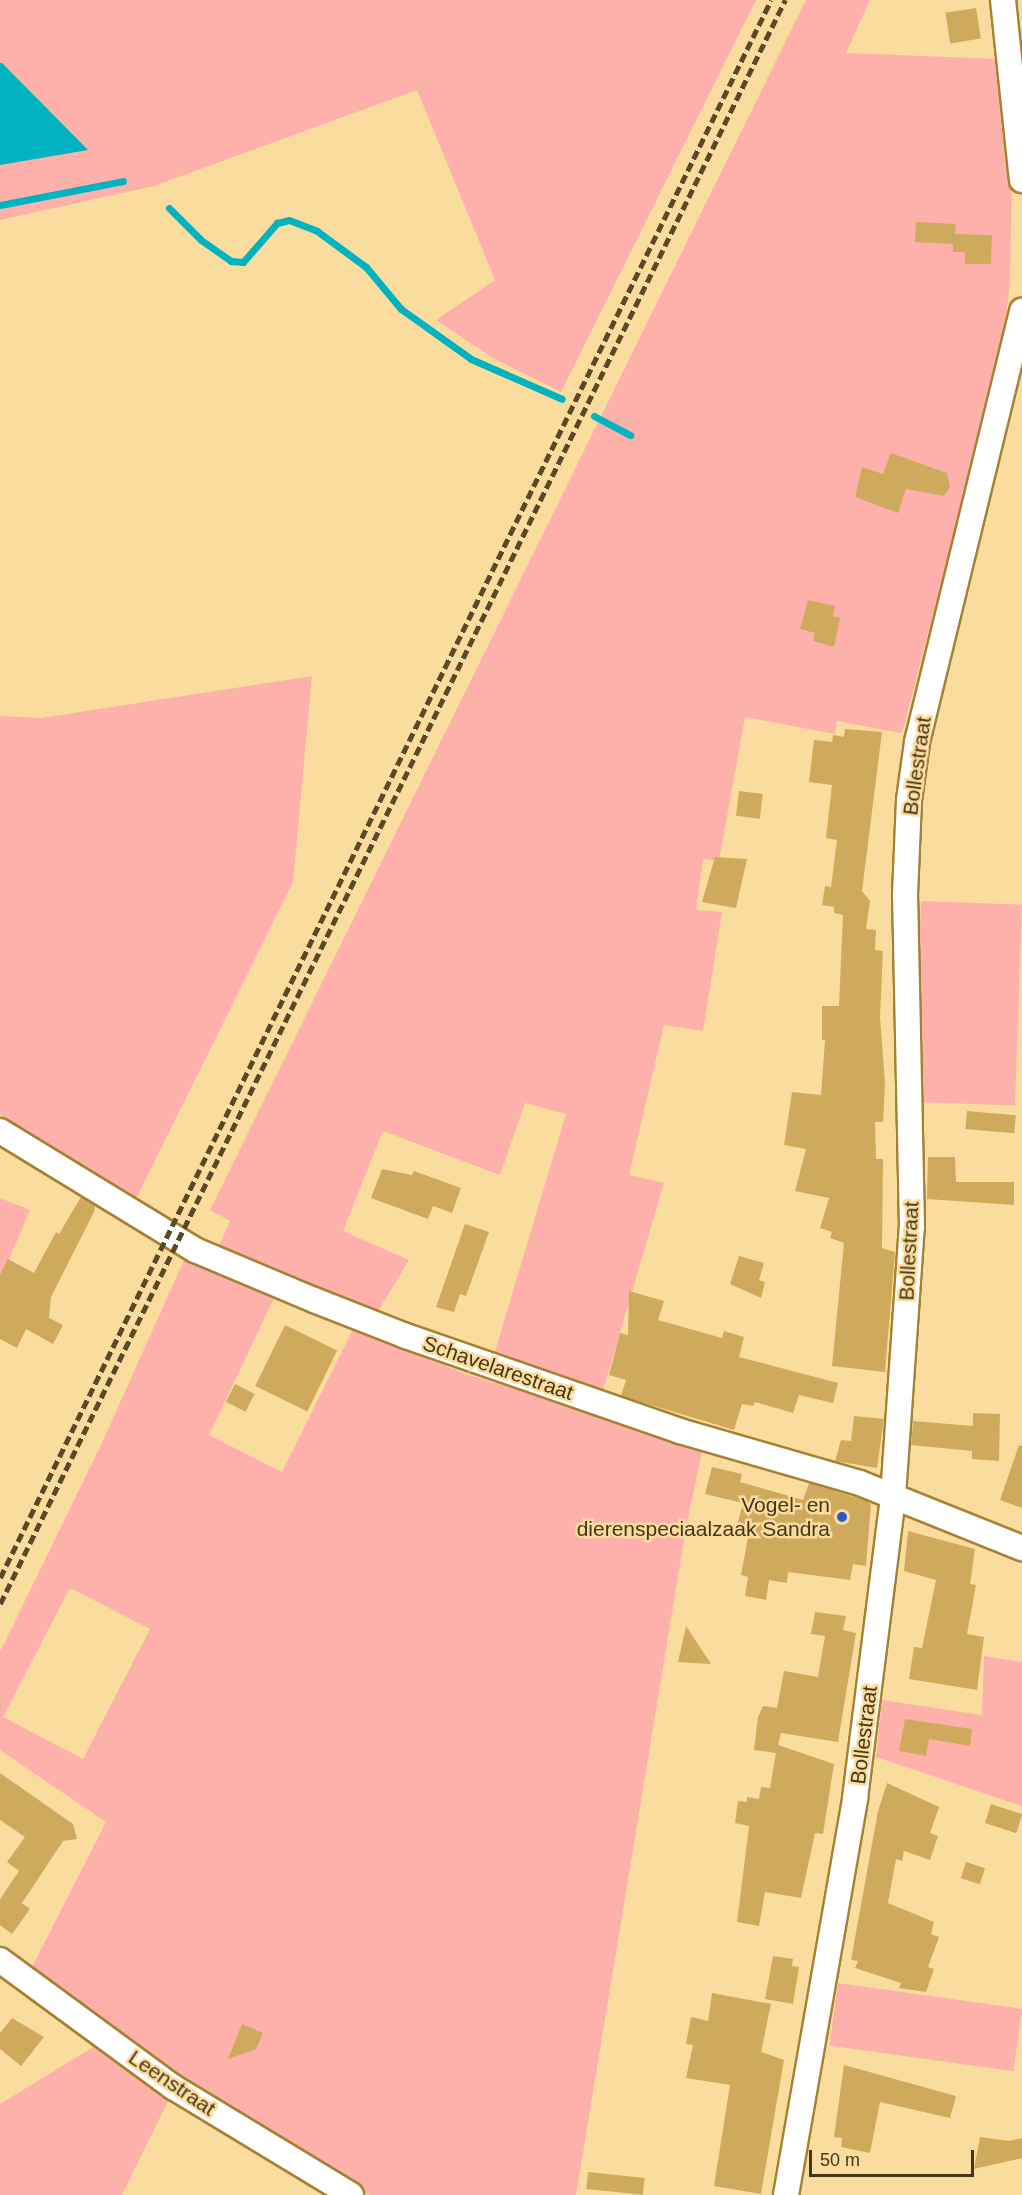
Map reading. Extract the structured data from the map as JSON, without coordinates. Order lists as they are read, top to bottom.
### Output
{
  "streets": {
    "street": ["Bollestraat", "Schavelarestraat", "Leenstraat"]
  },
  "crossings": [
    ["Bollestraat", "Schavelarestraat"]
  ],
  "places": ["Vogel- en dierenspeciaalzaak Sandra"],
  "scale_bar": "50 m"
}
